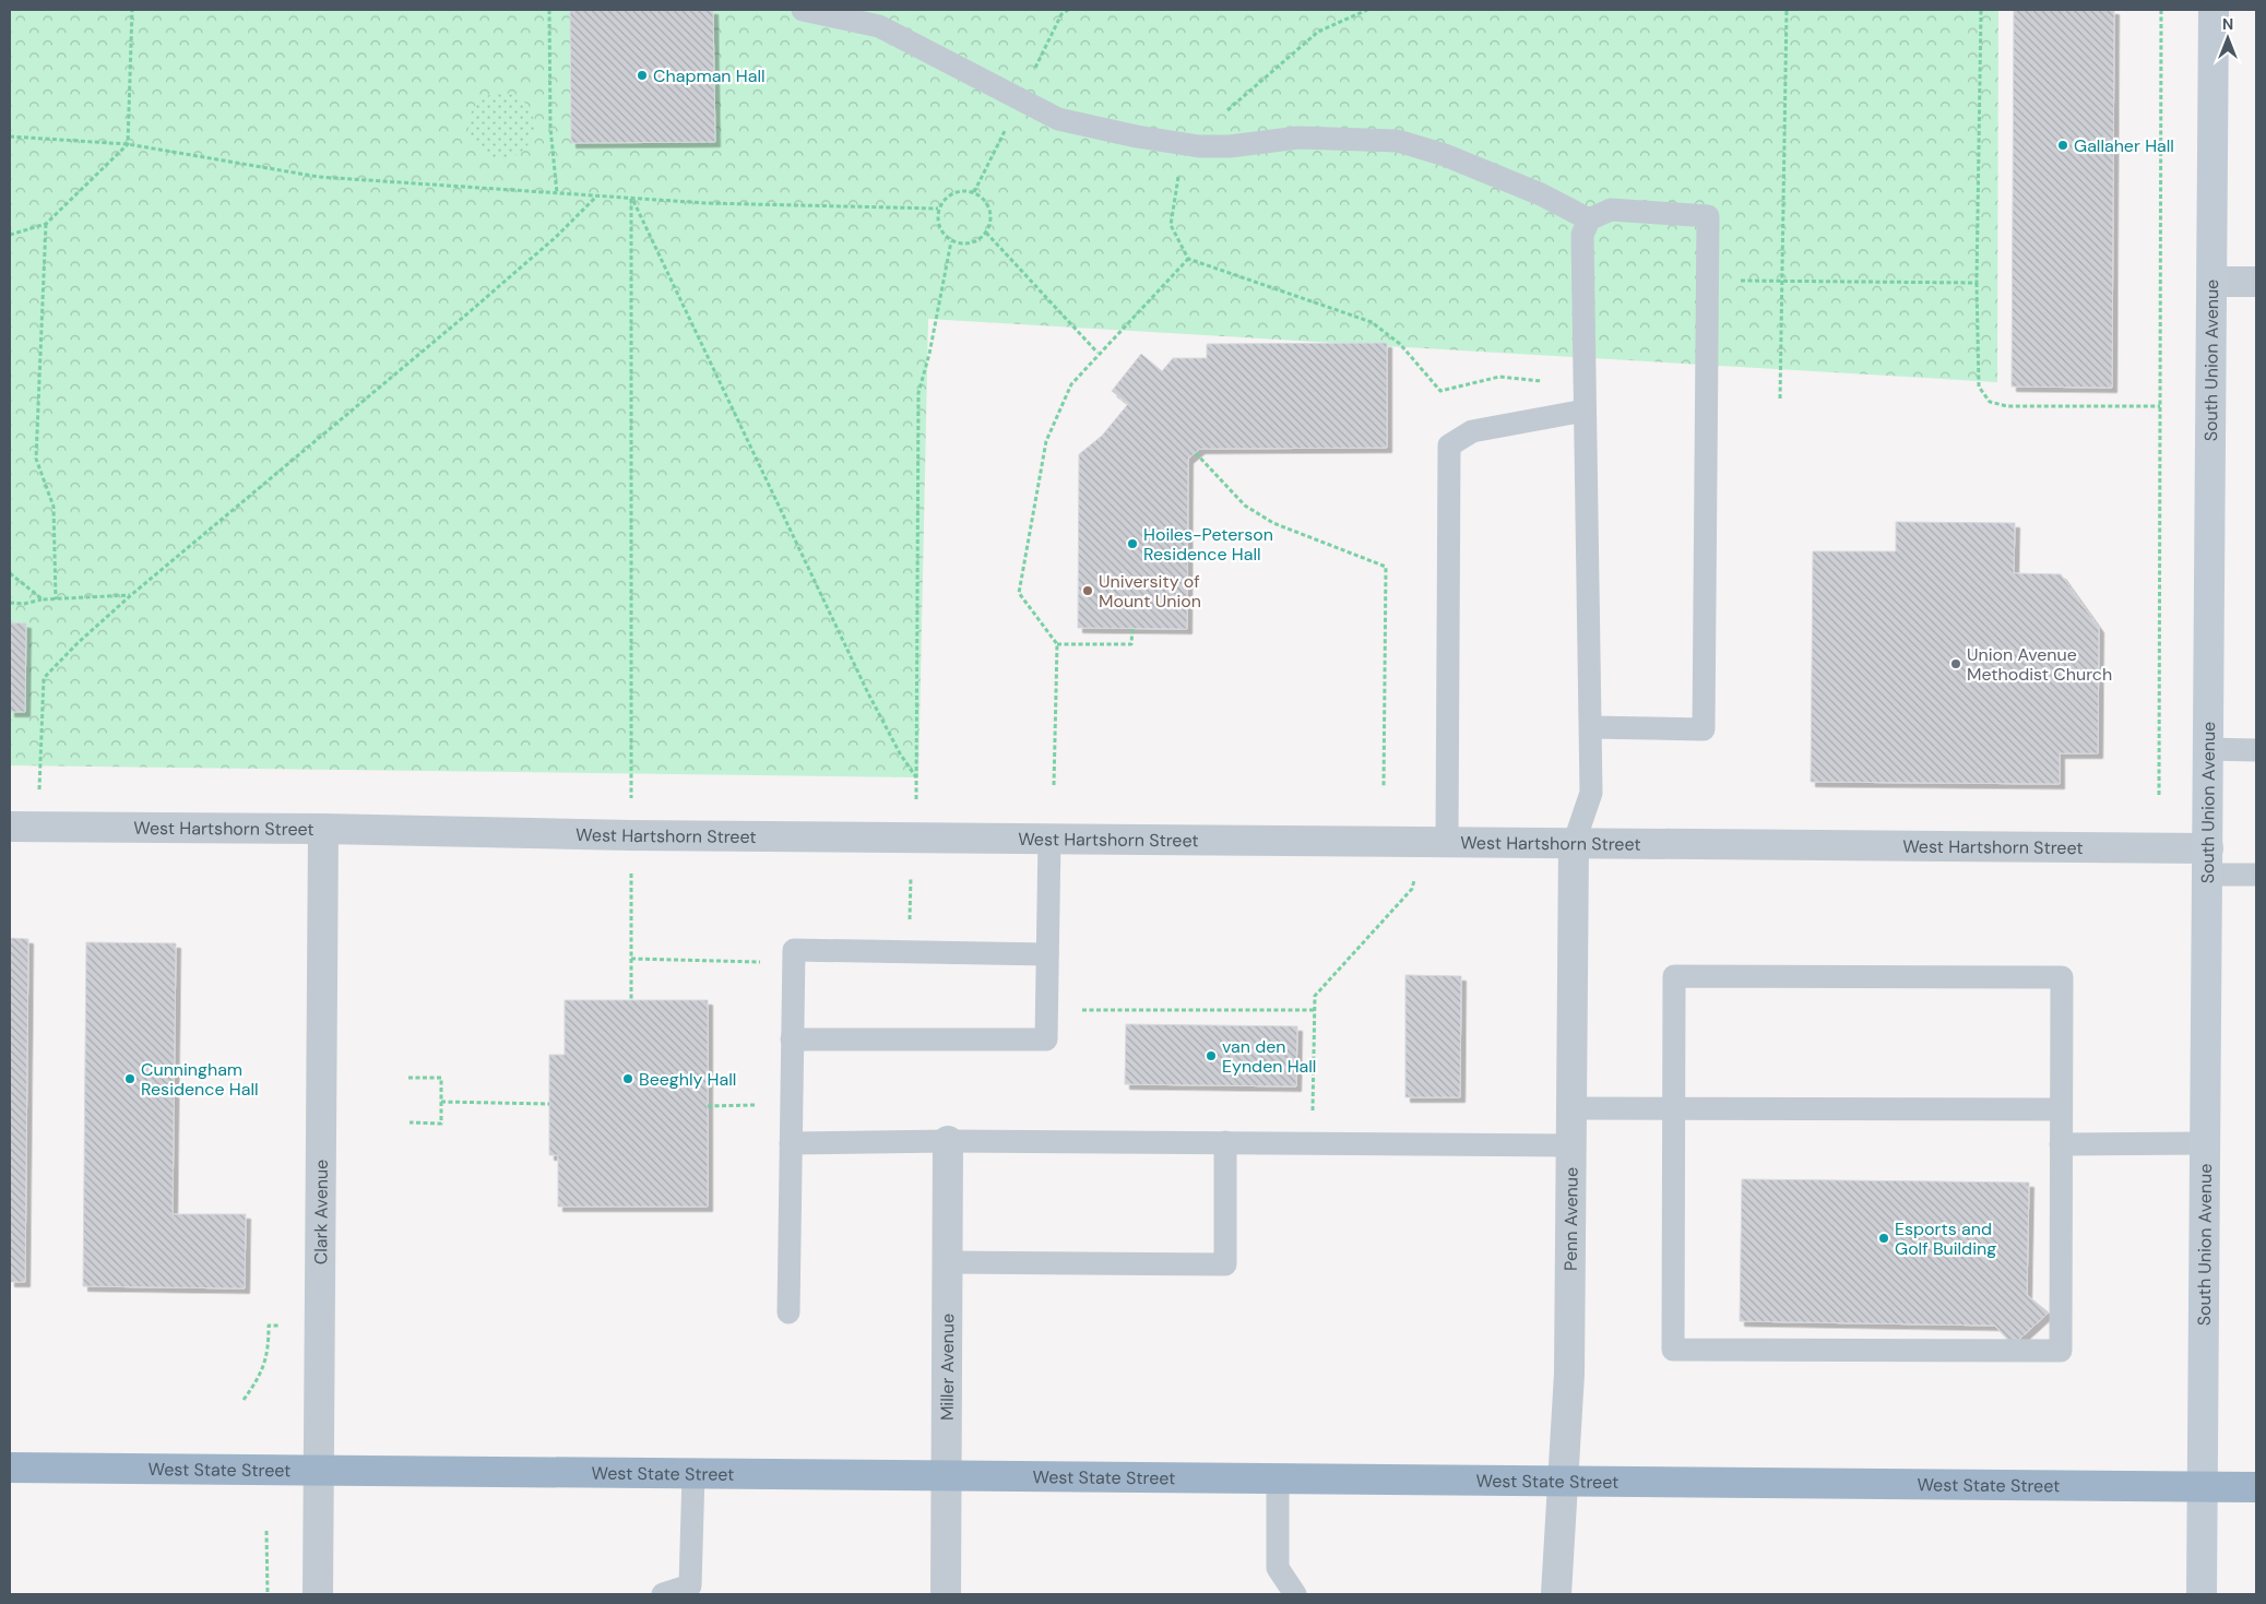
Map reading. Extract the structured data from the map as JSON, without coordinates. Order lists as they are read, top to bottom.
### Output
{
  "streets": {
    "highway": ["West State Street"],
    "main road": ["South Union Avenue"],
    "street": [
      "West Hartshorn Street",
      "Clark Avenue",
      "Penn Avenue",
      "Miller Avenue"
    ]
  },
  "crossings": [
    ["South Union Avenue", "West Hartshorn Street"],
    ["South Union Avenue", "West State Street"],
    ["West Hartshorn Street", "Clark Avenue"],
    ["West Hartshorn Street", "Penn Avenue"],
    ["Clark Avenue", "West State Street"],
    ["Penn Avenue", "West State Street"],
    ["Miller Avenue", "West State Street"]
  ],
  "places": [
    "Chapman Hall",
    "Gallaher Hall",
    "Hoiles-Peterson Residence Hall",
    "University of Mount Union",
    "Union Avenue Methodist Church",
    "van den Eynden Hall",
    "Cunningham Residence Hall",
    "Beeghly Hall",
    "Esports and Golf Building"
  ],
  "north": "top"
}
